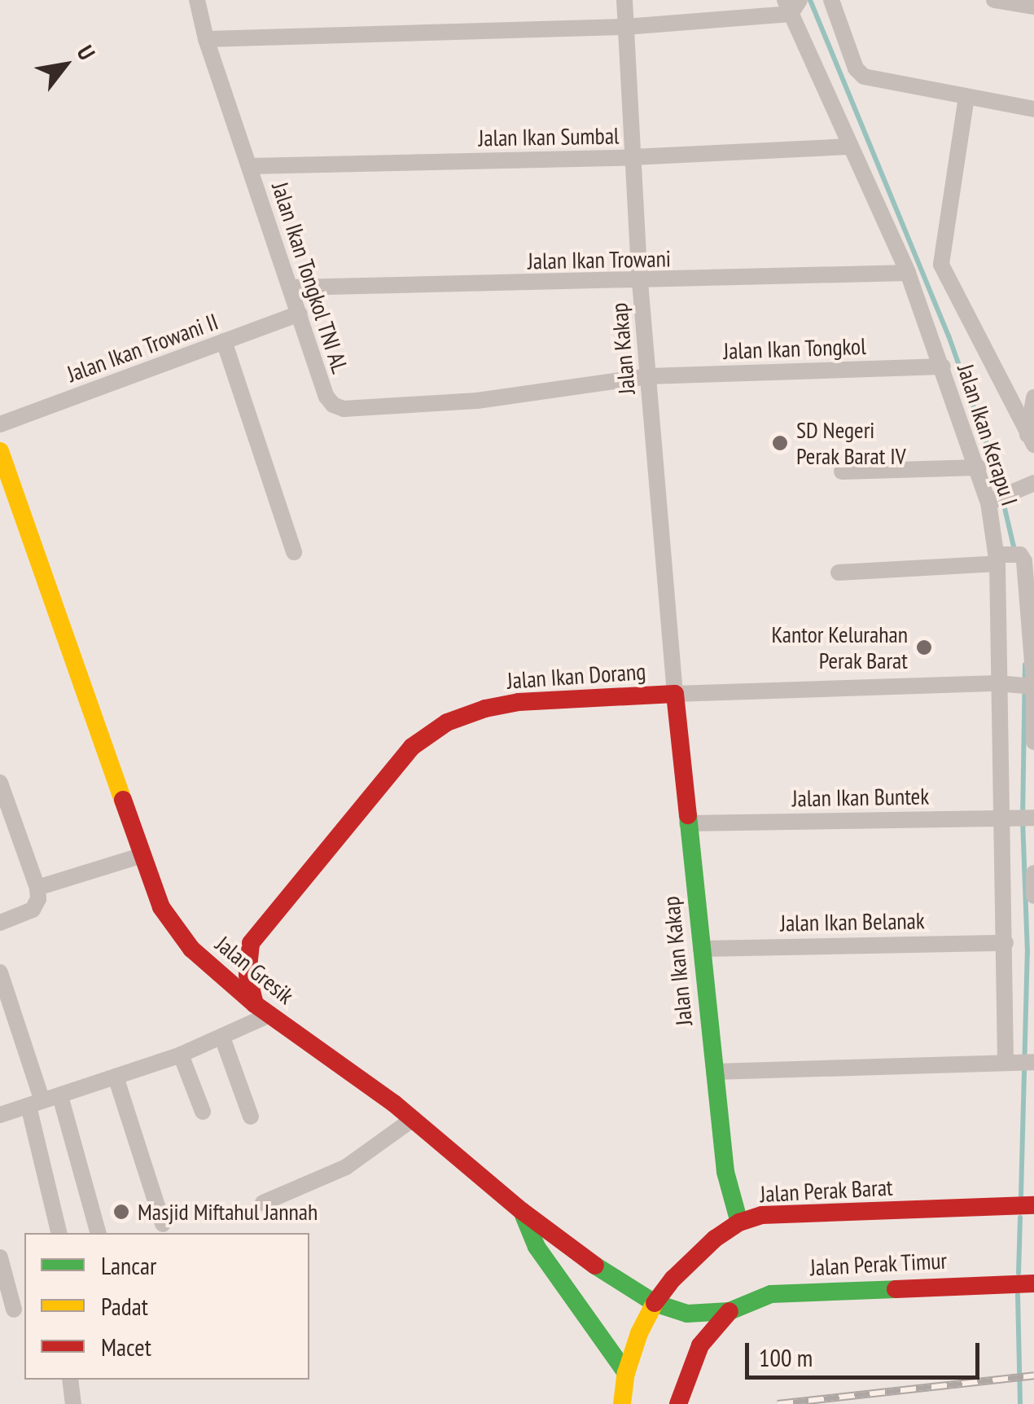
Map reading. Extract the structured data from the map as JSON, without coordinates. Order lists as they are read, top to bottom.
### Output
{
  "streets": {
    "main road": [
      "Jalan Ikan Dorang",
      "Jalan Ikan Kakap",
      "Jalan Gresik",
      "Jalan Perak Barat",
      "Jalan Perak Timur"
    ],
    "street": [
      "Jalan Ikan Sumbal",
      "Jalan Ikan Trowani",
      "Jalan Ikan Tongkol TNI AL",
      "Jalan Ikan Trowani II",
      "Jalan Kakap",
      "Jalan Ikan Tongkol",
      "Jalan Ikan Kerapu I",
      "Jalan Ikan Buntek",
      "Jalan Ikan Belanak"
    ]
  },
  "crossings": [
    ["Jalan Ikan Sumbal", "Jalan Ikan Tongkol TNI AL"],
    ["Jalan Ikan Sumbal", "Jalan Kakap"],
    ["Jalan Ikan Sumbal", "Jalan Ikan Kerapu I"],
    ["Jalan Ikan Trowani", "Jalan Ikan Tongkol TNI AL"],
    ["Jalan Ikan Trowani", "Jalan Kakap"],
    ["Jalan Ikan Trowani", "Jalan Ikan Kerapu I"],
    ["Jalan Ikan Tongkol TNI AL", "Jalan Ikan Trowani II"],
    ["Jalan Ikan Tongkol TNI AL", "Jalan Kakap"],
    ["Jalan Ikan Tongkol TNI AL", "Jalan Ikan Tongkol"],
    ["Jalan Kakap", "Jalan Ikan Tongkol"],
    ["Jalan Kakap", "Jalan Ikan Dorang"],
    ["Jalan Kakap", "Jalan Ikan Kakap"],
    ["Jalan Ikan Tongkol", "Jalan Ikan Kerapu I"],
    ["Jalan Ikan Kerapu I", "Jalan Ikan Dorang"],
    ["Jalan Ikan Kerapu I", "Jalan Ikan Buntek"],
    ["Jalan Ikan Kerapu I", "Jalan Ikan Belanak"],
    ["Jalan Ikan Dorang", "Jalan Ikan Kakap"],
    ["Jalan Ikan Buntek", "Jalan Ikan Kakap"],
    ["Jalan Ikan Belanak", "Jalan Ikan Kakap"],
    ["Jalan Ikan Kakap", "Jalan Perak Barat"],
    ["Jalan Gresik", "Jalan Perak Barat"],
    ["Jalan Gresik", "Jalan Perak Timur"]
  ],
  "places": ["SD Negeri Perak Barat IV", "Kantor Kelurahan Perak Barat", "Masjid Miftahul Jannah"],
  "legend": ["Lancar", "Padat", "Macet"],
  "scale_bar": "100 m",
  "north": "top right"
}
